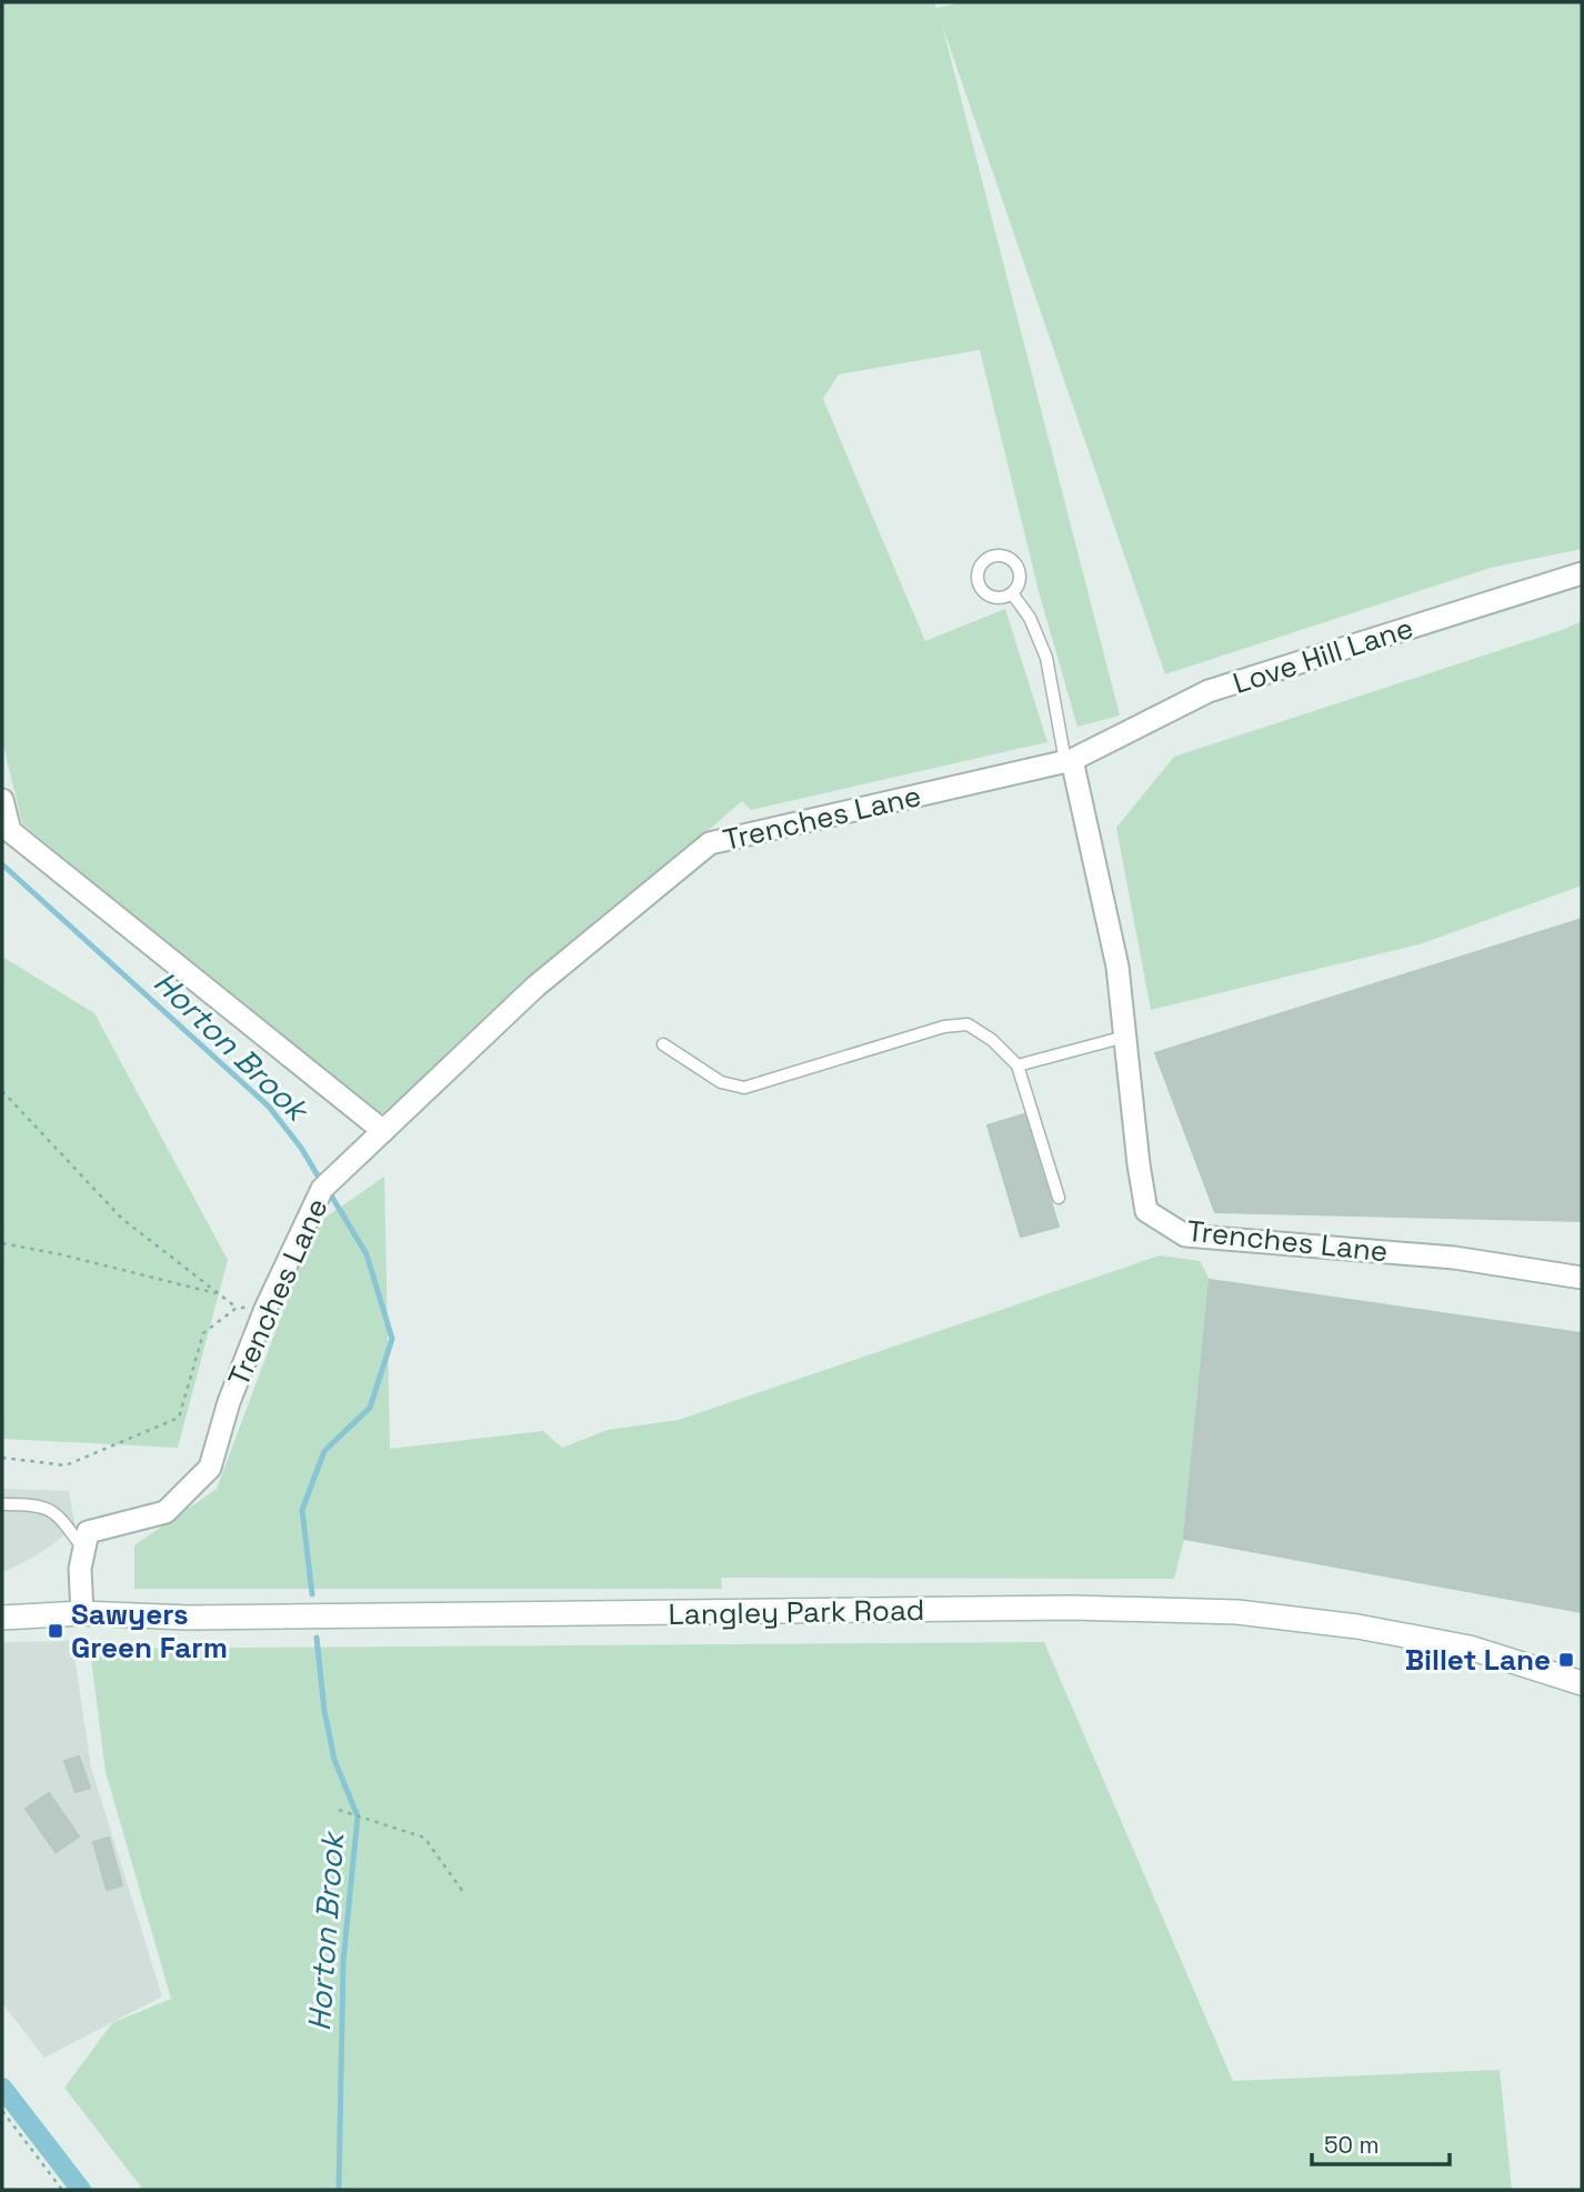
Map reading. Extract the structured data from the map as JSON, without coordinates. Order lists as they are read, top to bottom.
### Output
{
  "streets": {
    "main road": ["Langley Park Road"],
    "street": ["Love Hill Lane", "Trenches Lane"]
  },
  "crossings": [
    ["Love Hill Lane", "Trenches Lane"]
  ],
  "water": ["Horton Brook"],
  "places": {
    "transit": ["Sawyers Green Farm", "Billet Lane"]
  },
  "scale_bar": "50 m"
}
